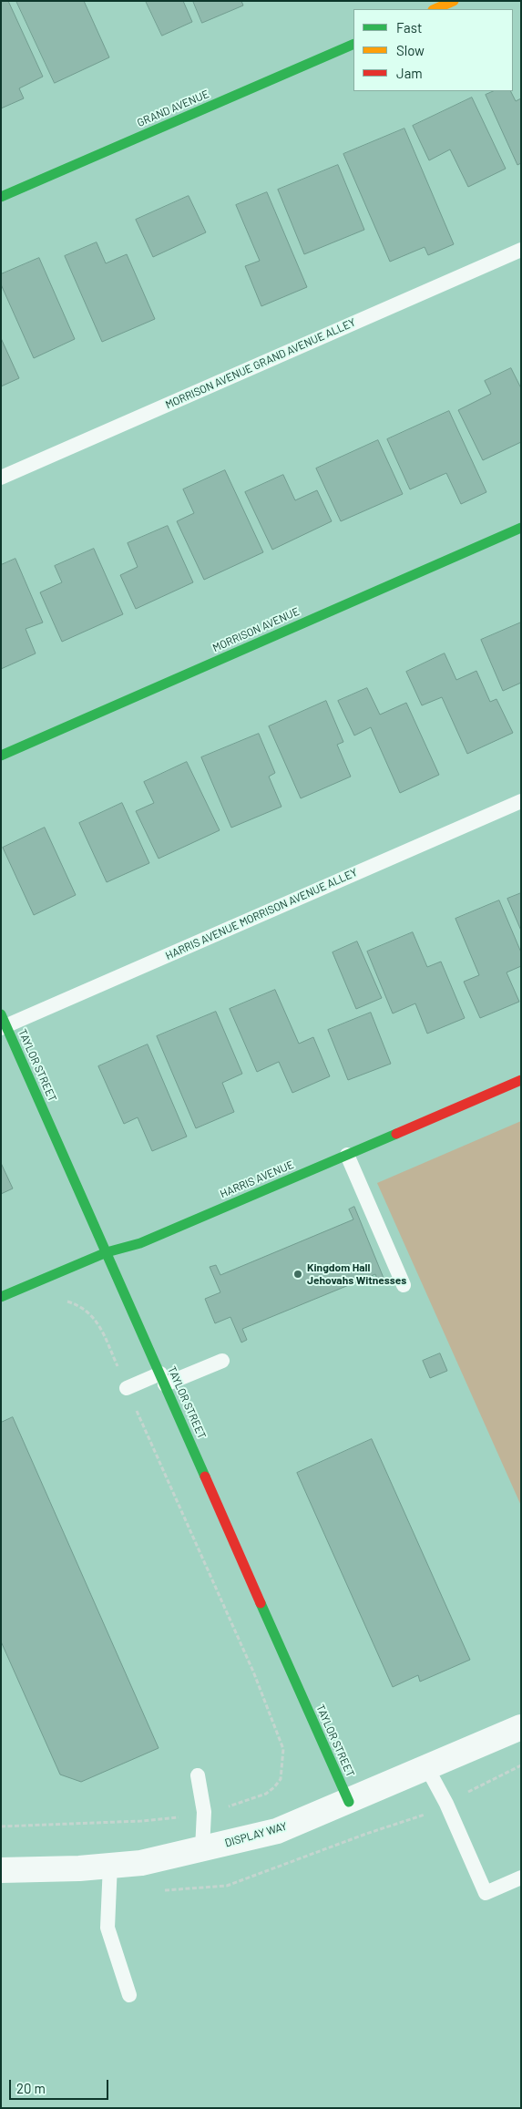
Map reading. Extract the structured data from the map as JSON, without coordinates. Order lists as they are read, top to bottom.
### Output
{
  "streets": {
    "street": [
      "GRAND AVENUE",
      "MORRISON AVENUE",
      "TAYLOR STREET",
      "HARRIS AVENUE",
      "DISPLAY WAY"
    ],
    "lane": ["MORRISON AVENUE GRAND AVENUE ALLEY", "HARRIS AVENUE MORRISON AVENUE ALLEY"]
  },
  "crossings": [
    ["HARRIS AVENUE MORRISON AVENUE ALLEY", "TAYLOR STREET"],
    ["TAYLOR STREET", "HARRIS AVENUE"],
    ["TAYLOR STREET", "DISPLAY WAY"]
  ],
  "places": ["Kingdom Hall Jehovahs Witnesses"],
  "legend": ["Fast", "Slow", "Jam"],
  "scale_bar": "20 m"
}
